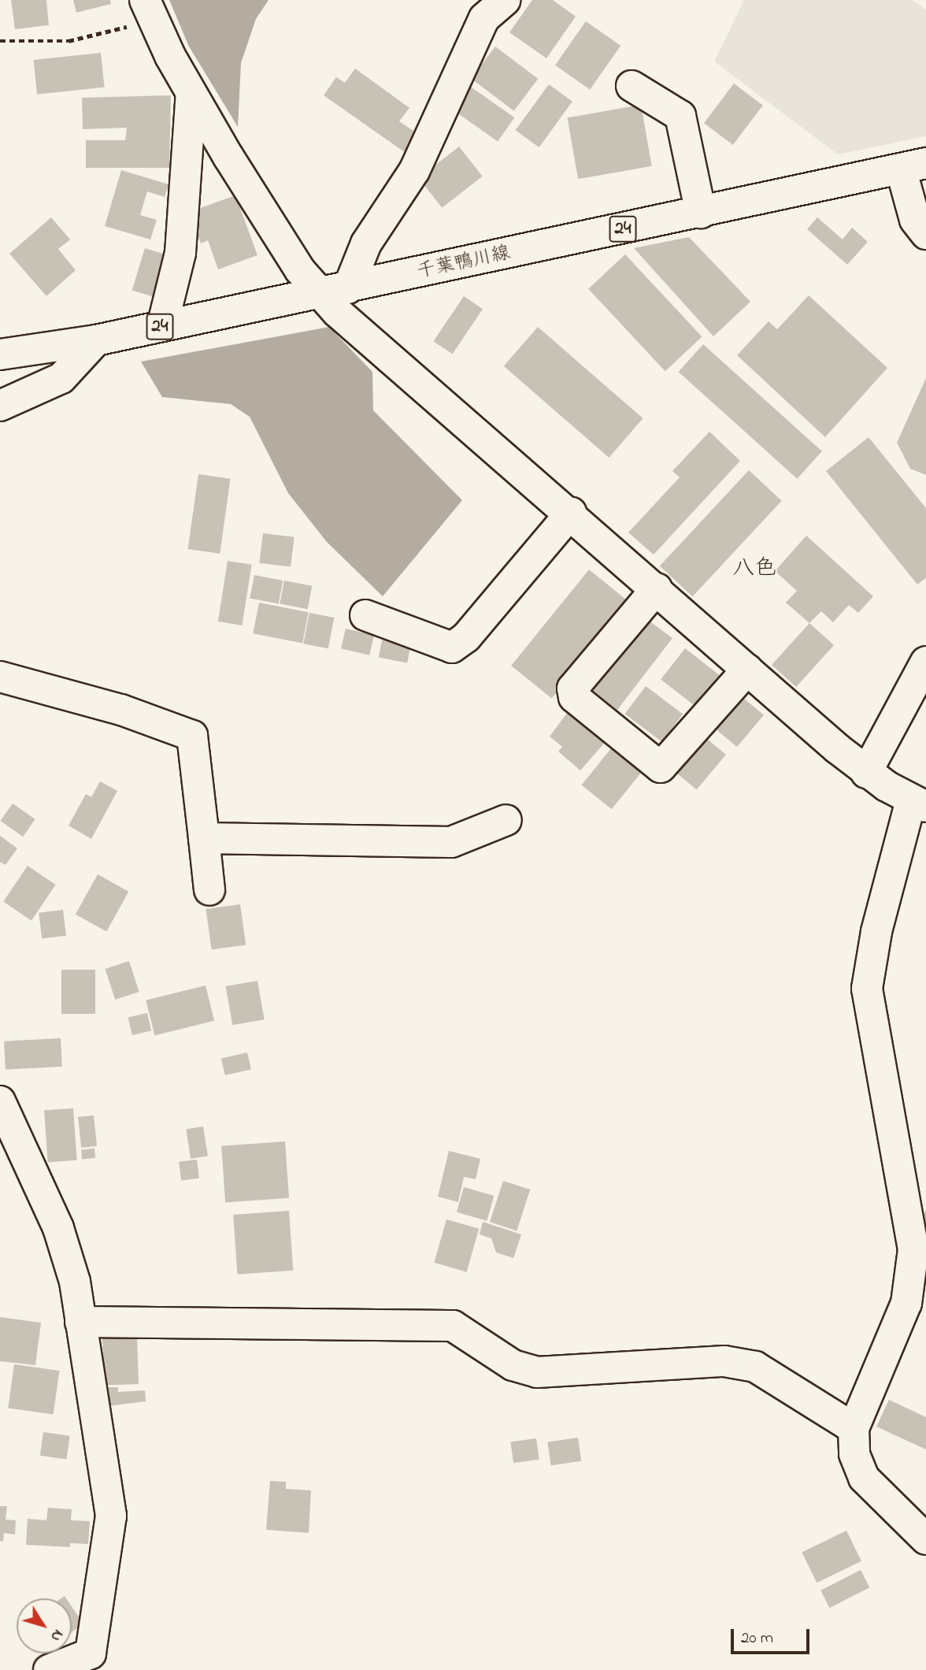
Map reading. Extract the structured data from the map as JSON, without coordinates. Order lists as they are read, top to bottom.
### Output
{
  "streets": {
    "street": ["24", "千葉鴨川線"]
  },
  "districts": ["八色"],
  "scale_bar": "20 m",
  "north": "bottom right"
}
